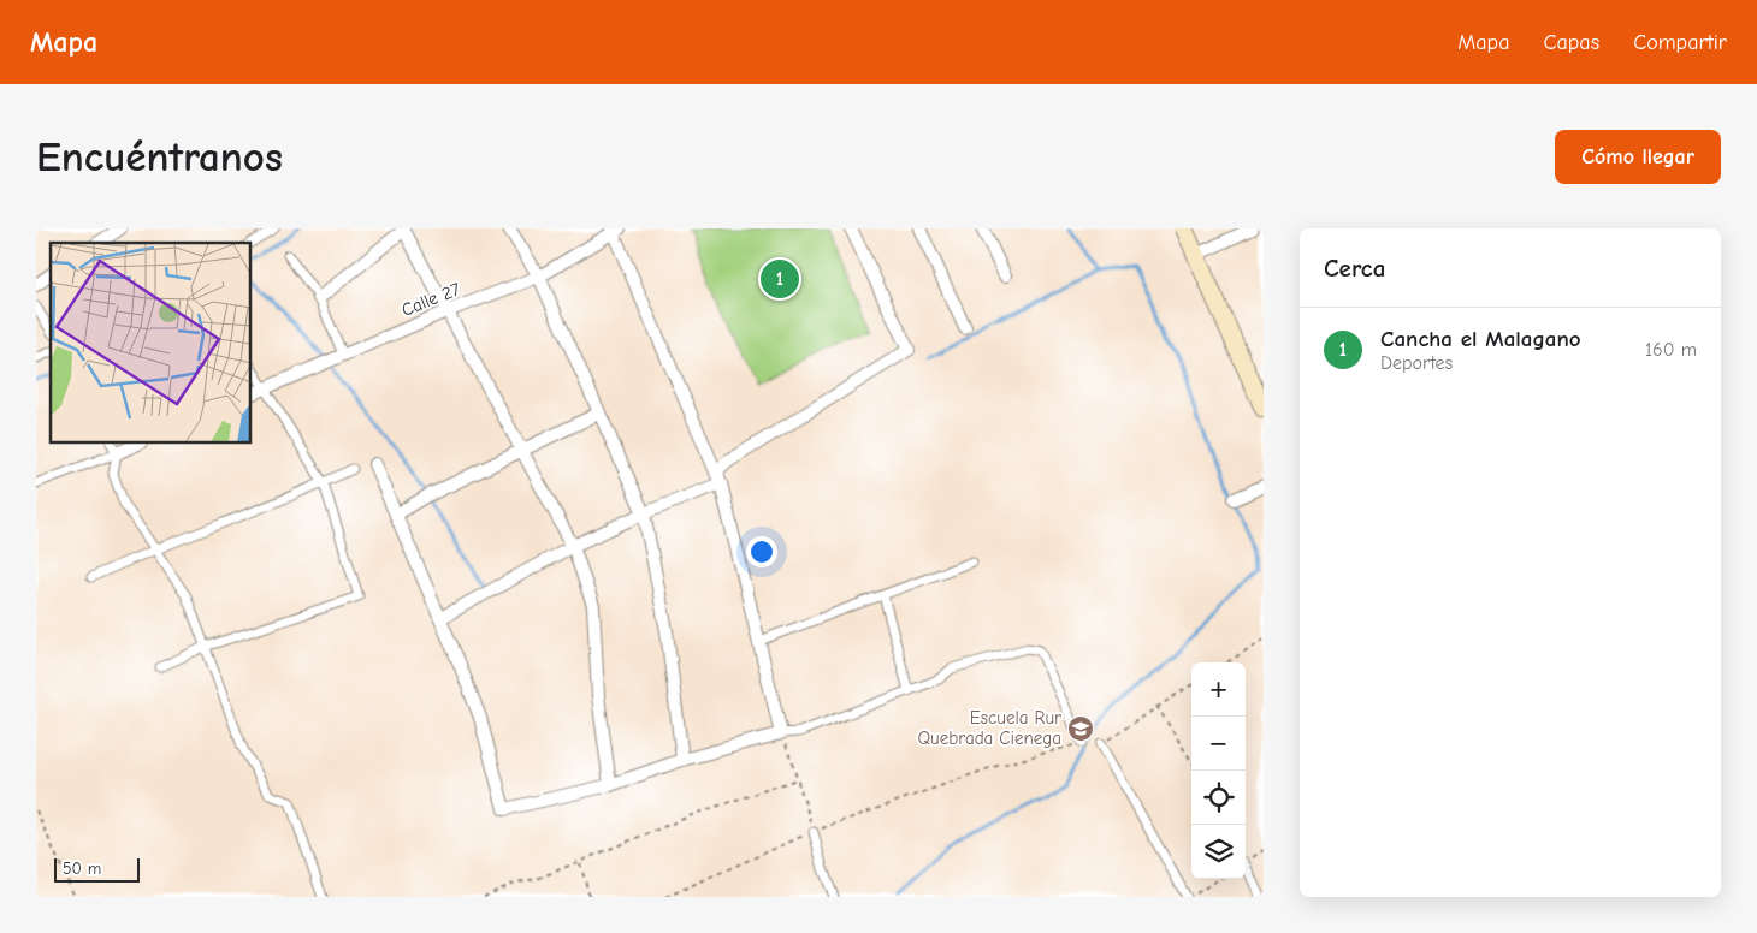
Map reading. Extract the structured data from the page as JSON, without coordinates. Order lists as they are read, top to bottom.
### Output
{
  "streets": {
    "street": ["Calle 27"]
  },
  "places": {
    "school or university": ["Escuela Rur Quebrada Cienega"]
  },
  "scale_bar": "50 m",
  "page": {
    "header": "Mapa",
    "nav": ["Mapa", "Capas", "Compartir"],
    "buttons": "Cómo llegar",
    "title": "Encuéntranos",
    "heading": "Cerca",
    "pins": "1",
    "list": [
      {
        "mark": "1",
        "name": "Cancha el Malagano",
        "note": "Deportes",
        "value": "160 m"
      }
    ],
    "map_buttons": ["+", "−"],
    "scale": "50 m"
  }
}
